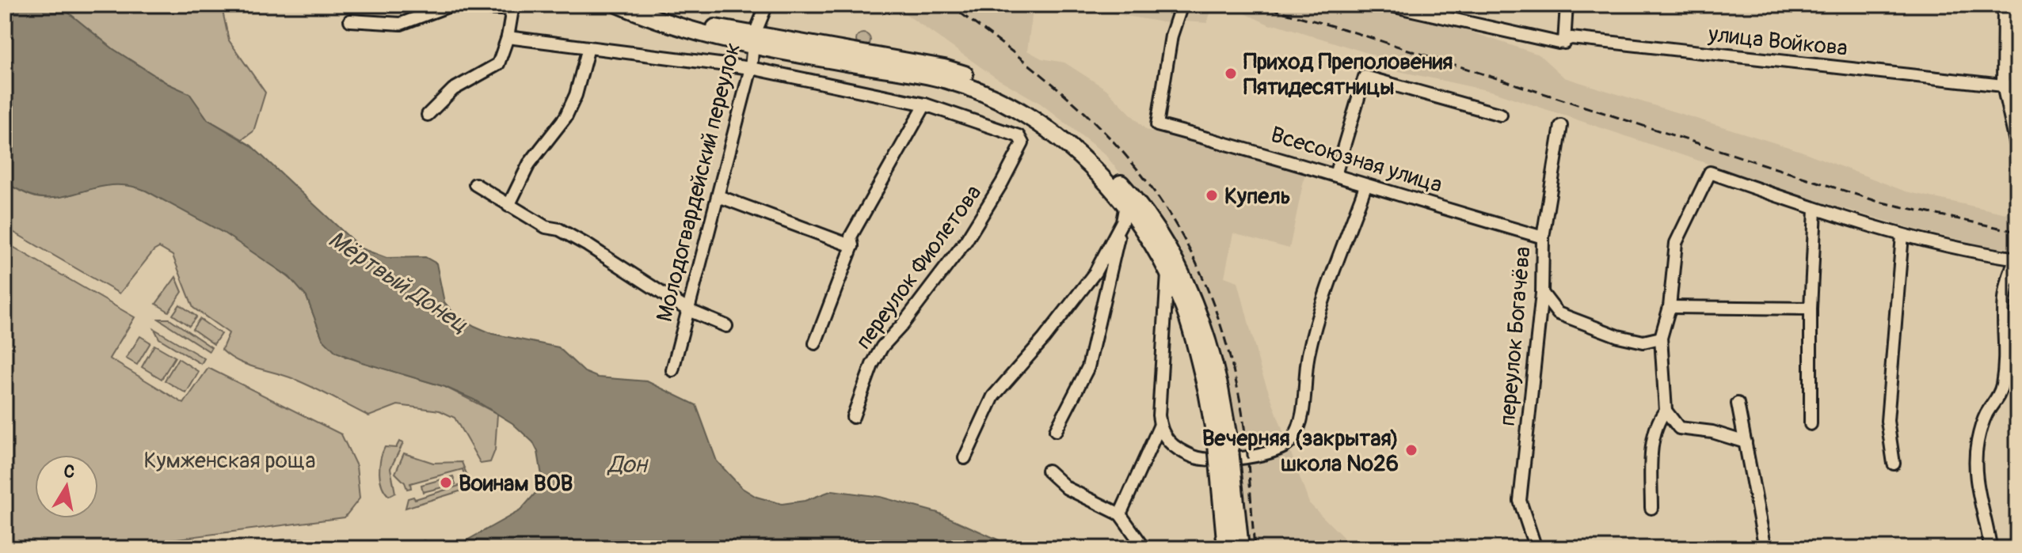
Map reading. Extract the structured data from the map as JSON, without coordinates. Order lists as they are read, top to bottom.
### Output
{
  "streets": {
    "street": [
      "улица Войкова",
      "Всесоюзная улица",
      "Молодогвардейский переулок",
      "переулок Фиолетова",
      "переулок Богачёва"
    ]
  },
  "crossings": [
    ["Всесоюзная улица", "переулок Богачёва"]
  ],
  "water": ["Мёртвый Донец", "Дон"],
  "parks": ["Кумженская роща"],
  "places": [
    "Приход Преполовения Пятидесятницы",
    "Купель",
    "Вечерняя (закрытая) школа №26",
    "Воинам ВОВ"
  ],
  "north": "top"
}
